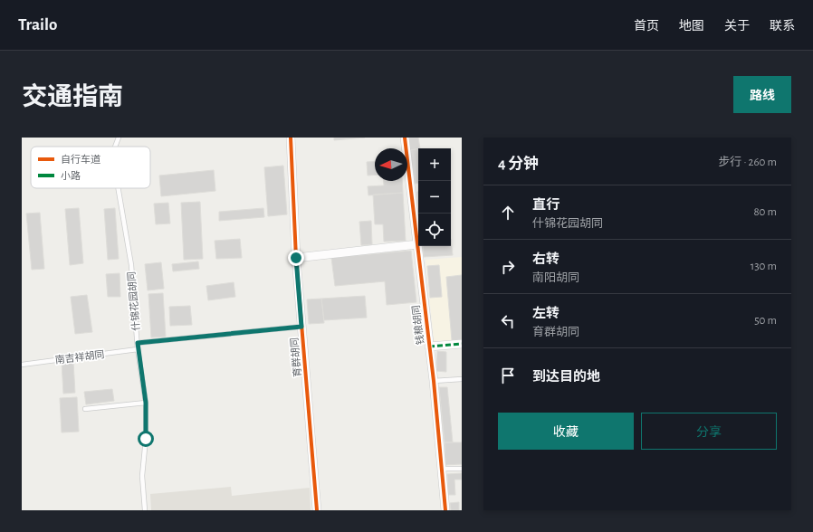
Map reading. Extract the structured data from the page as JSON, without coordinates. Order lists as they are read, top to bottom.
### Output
{
  "streets": {
    "street": ["钱粮胡同", "育群胡同"],
    "lane": ["什锦花园胡同", "南吉祥胡同"]
  },
  "crossings": [
    ["什锦花园胡同", "南吉祥胡同"]
  ],
  "legend": ["自行车道", "小路"],
  "north": "left",
  "page": {
    "header": "Trailo",
    "nav": [
      "首页",
      "地图",
      "关于",
      "联系"
    ],
    "title": "交通指南",
    "buttons": [
      "路线",
      ["收藏", "分享"]
    ],
    "heading": ["4 分钟", "步行 · 260 m"],
    "map_buttons": ["+", "−"],
    "list": [
      ["直行", "什锦花园胡同", "80 m"],
      ["右转", "南阳胡同", "130 m"],
      ["左转", "育群胡同", "50 m"],
      "到达目的地"
    ]
  }
}
